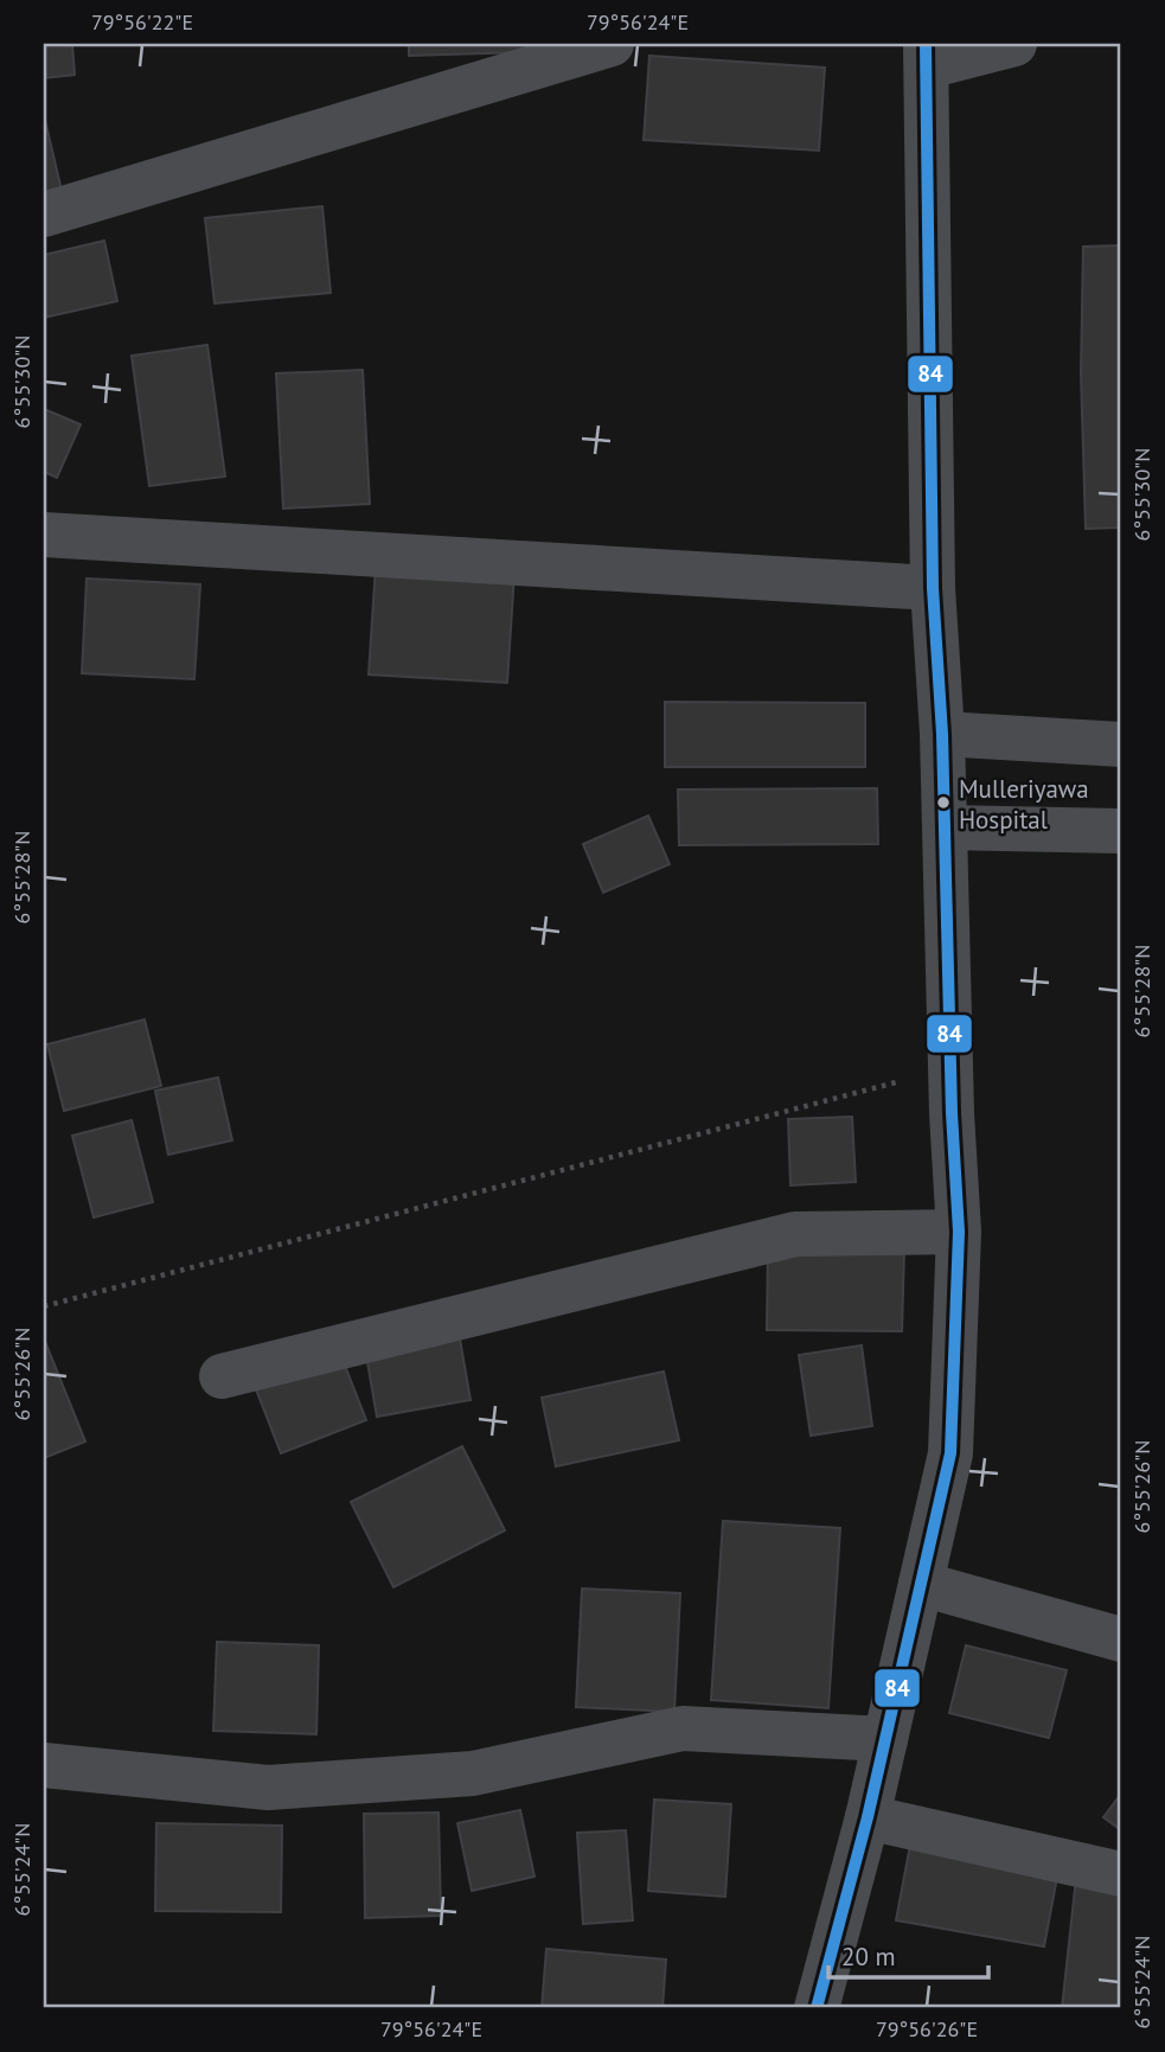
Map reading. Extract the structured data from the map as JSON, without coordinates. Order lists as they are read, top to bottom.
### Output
{
  "places": ["Mulleriyawa Hospital"],
  "lines": ["transit line 84"],
  "scale_bar": "20 m",
  "coordinates": [
    "79°56'22\"E",
    "79°56'24\"E",
    "6°55'30\"N",
    "6°55'28\"N",
    "6°55'26\"N",
    "6°55'24\"N",
    "79°56'26\"E"
  ]
}
